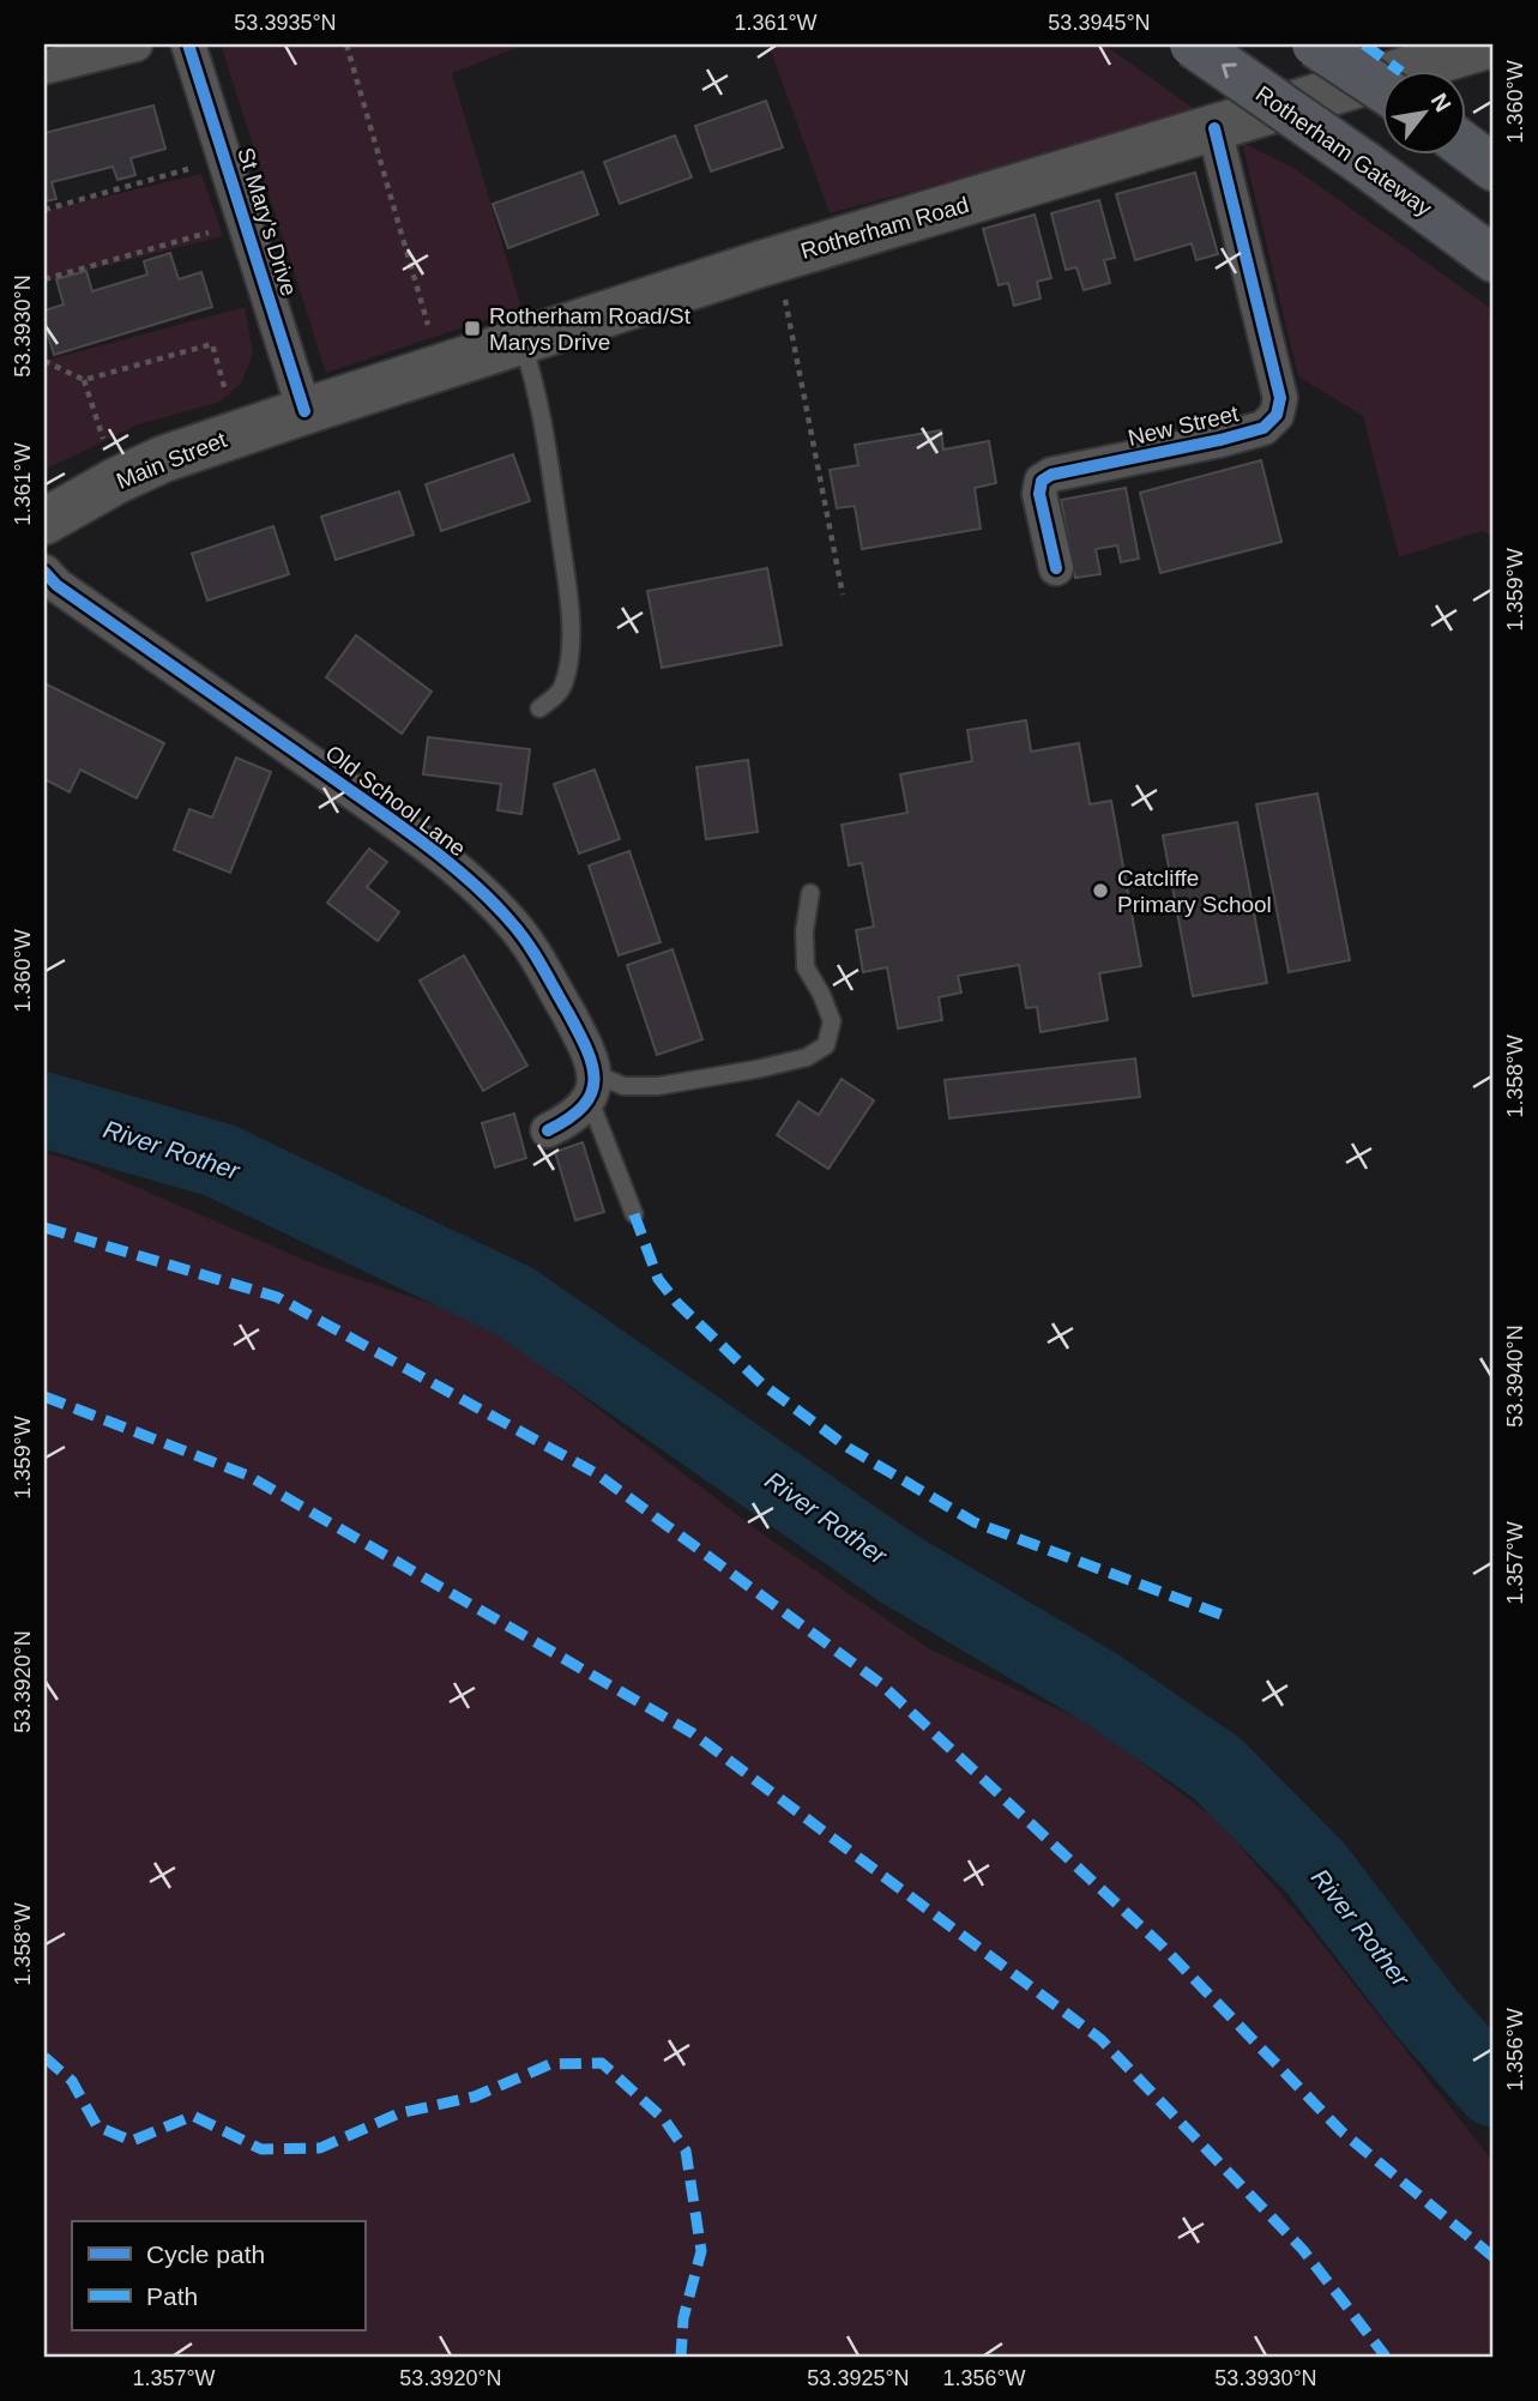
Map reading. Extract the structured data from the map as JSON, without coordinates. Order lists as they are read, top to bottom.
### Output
{
  "streets": {
    "highway": ["Rotherham Gateway"],
    "main road": ["Rotherham Road", "Main Street"],
    "street": ["St Mary's Drive", "New Street", "Old School Lane"]
  },
  "crossings": [
    ["St Mary's Drive", "Rotherham Road"],
    ["St Mary's Drive", "Main Street"],
    ["Rotherham Road", "New Street"],
    ["Rotherham Road", "Main Street"]
  ],
  "water": ["River Rother"],
  "places": {
    "transit": ["Rotherham Road/St Marys Drive"],
    "other": ["Catcliffe Primary School"]
  },
  "legend": ["Cycle path", "Path"],
  "north": "top right",
  "coordinates": [
    "53.3935°N",
    "1.361°W",
    "53.3945°N",
    "1.360°W",
    "53.3930°N",
    "1.359°W",
    "1.358°W",
    "53.3940°N",
    "1.357°W",
    "53.3920°N",
    "1.356°W",
    "53.3925°N"
  ]
}
